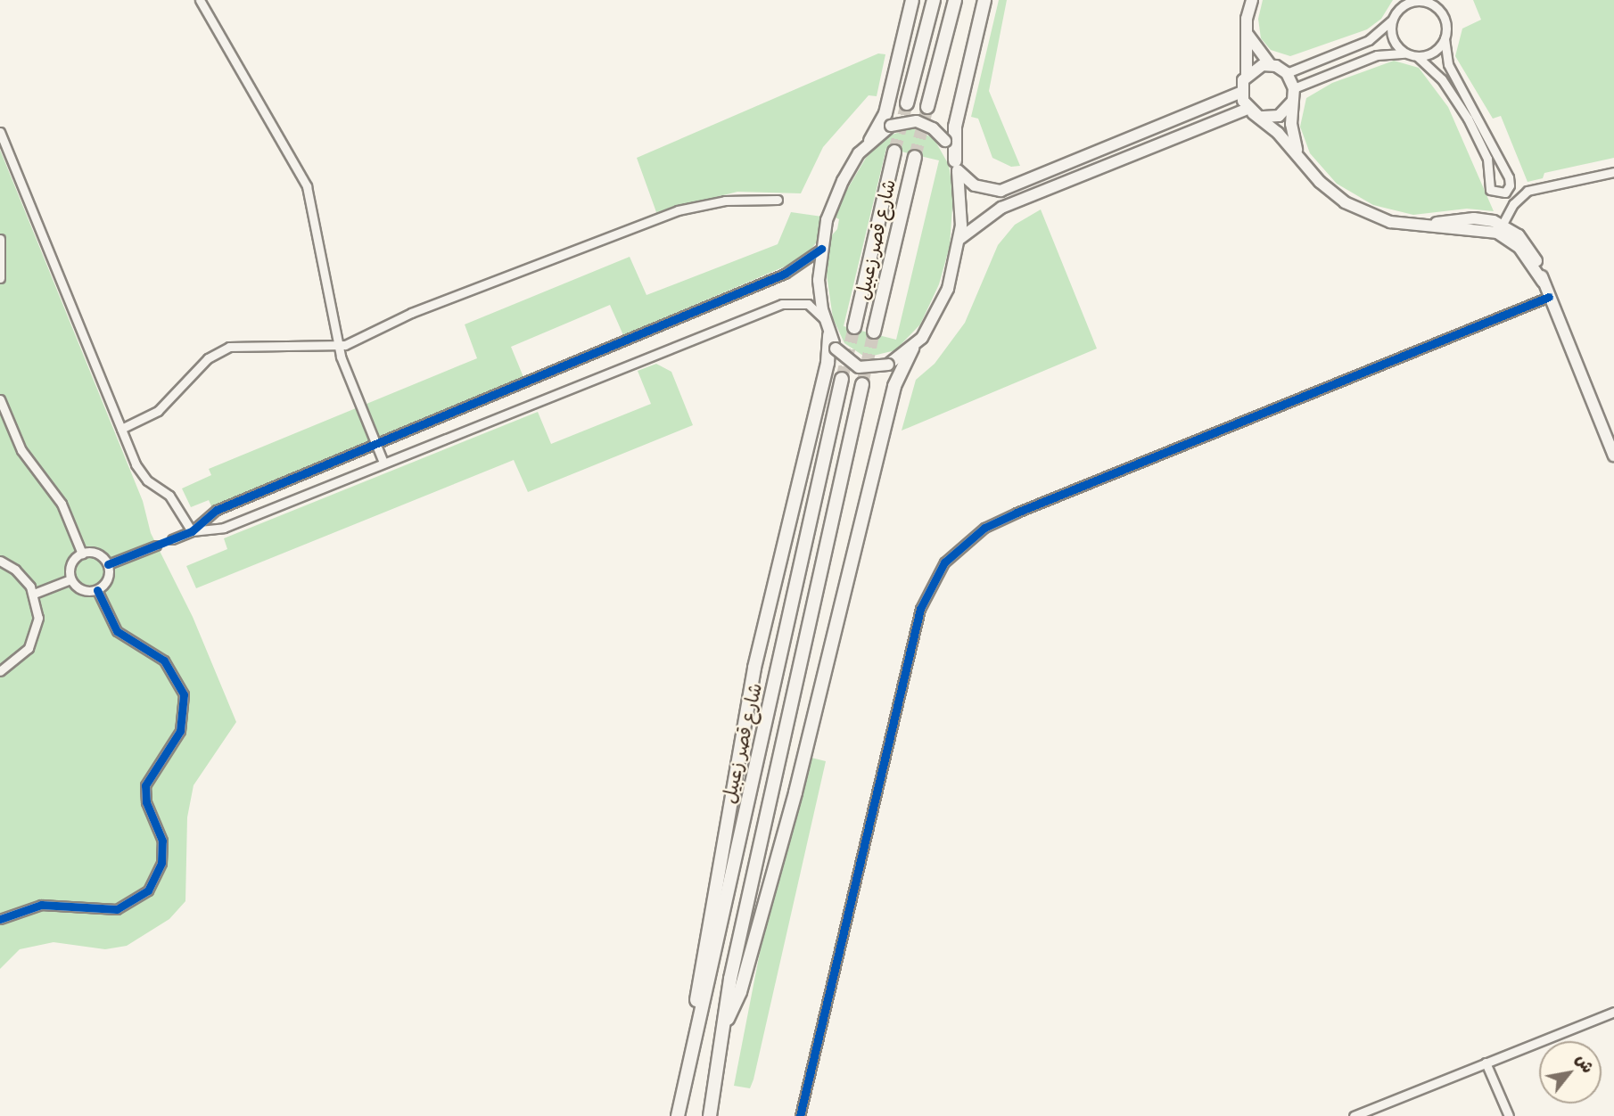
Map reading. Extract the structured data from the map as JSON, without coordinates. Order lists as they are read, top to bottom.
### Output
{
  "streets": {
    "main road": ["شارع قصر زعبيل"]
  },
  "north": "top right"
}
